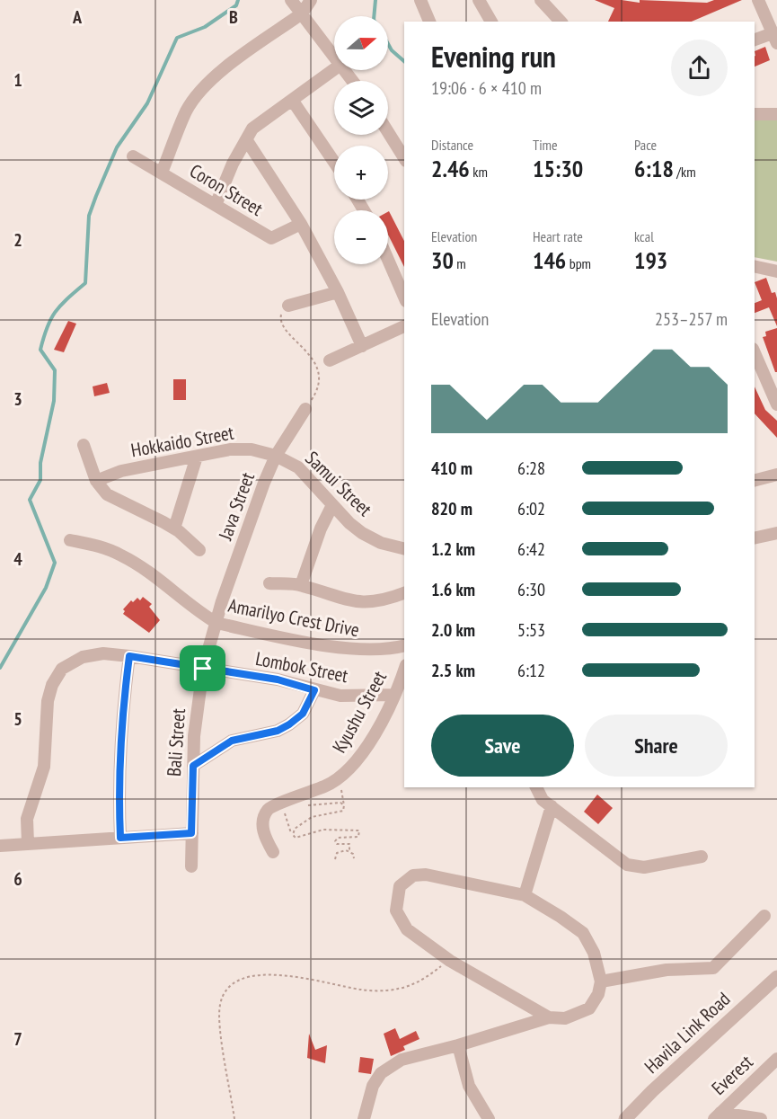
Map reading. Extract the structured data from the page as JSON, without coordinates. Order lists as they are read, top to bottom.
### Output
{
  "streets": {
    "street": [
      "Coron Street",
      "Hokkaido Street",
      "Samui Street",
      "Java Street",
      "Amarilyo Crest Drive",
      "Lombok Street",
      "Kyushu Street",
      "Bali Street",
      "Havila Link Road",
      "Everest"
    ]
  },
  "crossings": [
    ["Hokkaido Street", "Samui Street"],
    ["Hokkaido Street", "Java Street"],
    ["Samui Street", "Java Street"],
    ["Java Street", "Amarilyo Crest Drive"],
    ["Java Street", "Bali Street"],
    ["Amarilyo Crest Drive", "Bali Street"],
    ["Lombok Street", "Kyushu Street"],
    ["Lombok Street", "Bali Street"]
  ],
  "north": "right",
  "page": {
    "map_buttons": ["+", "−"],
    "heading": ["Evening run", "19:06 · 6 × 410 m"],
    "stats": [
      ["Distance", "2.46 km"],
      ["Time", "15:30"],
      ["Pace", "6:18 /km"],
      ["Elevation", "30 m"],
      ["Heart rate", "146 bpm"],
      ["kcal", "193"]
    ],
    "chart": ["Elevation", "253–257 m"],
    "list": [
      {
        "name": "410 m",
        "note": "6:28"
      },
      {
        "name": "820 m",
        "note": "6:02"
      },
      {
        "name": "1.2 km",
        "note": "6:42"
      },
      {
        "name": "1.6 km",
        "note": "6:30"
      },
      {
        "name": "2.0 km",
        "note": "5:53"
      },
      {
        "name": "2.5 km",
        "note": "6:12"
      }
    ],
    "buttons": ["Save", "Share"]
  },
  "grid": {
    "columns": ["A", "B"],
    "rows": [
      "1",
      "2",
      "3",
      "4",
      "5",
      "6",
      "7"
    ]
  }
}
